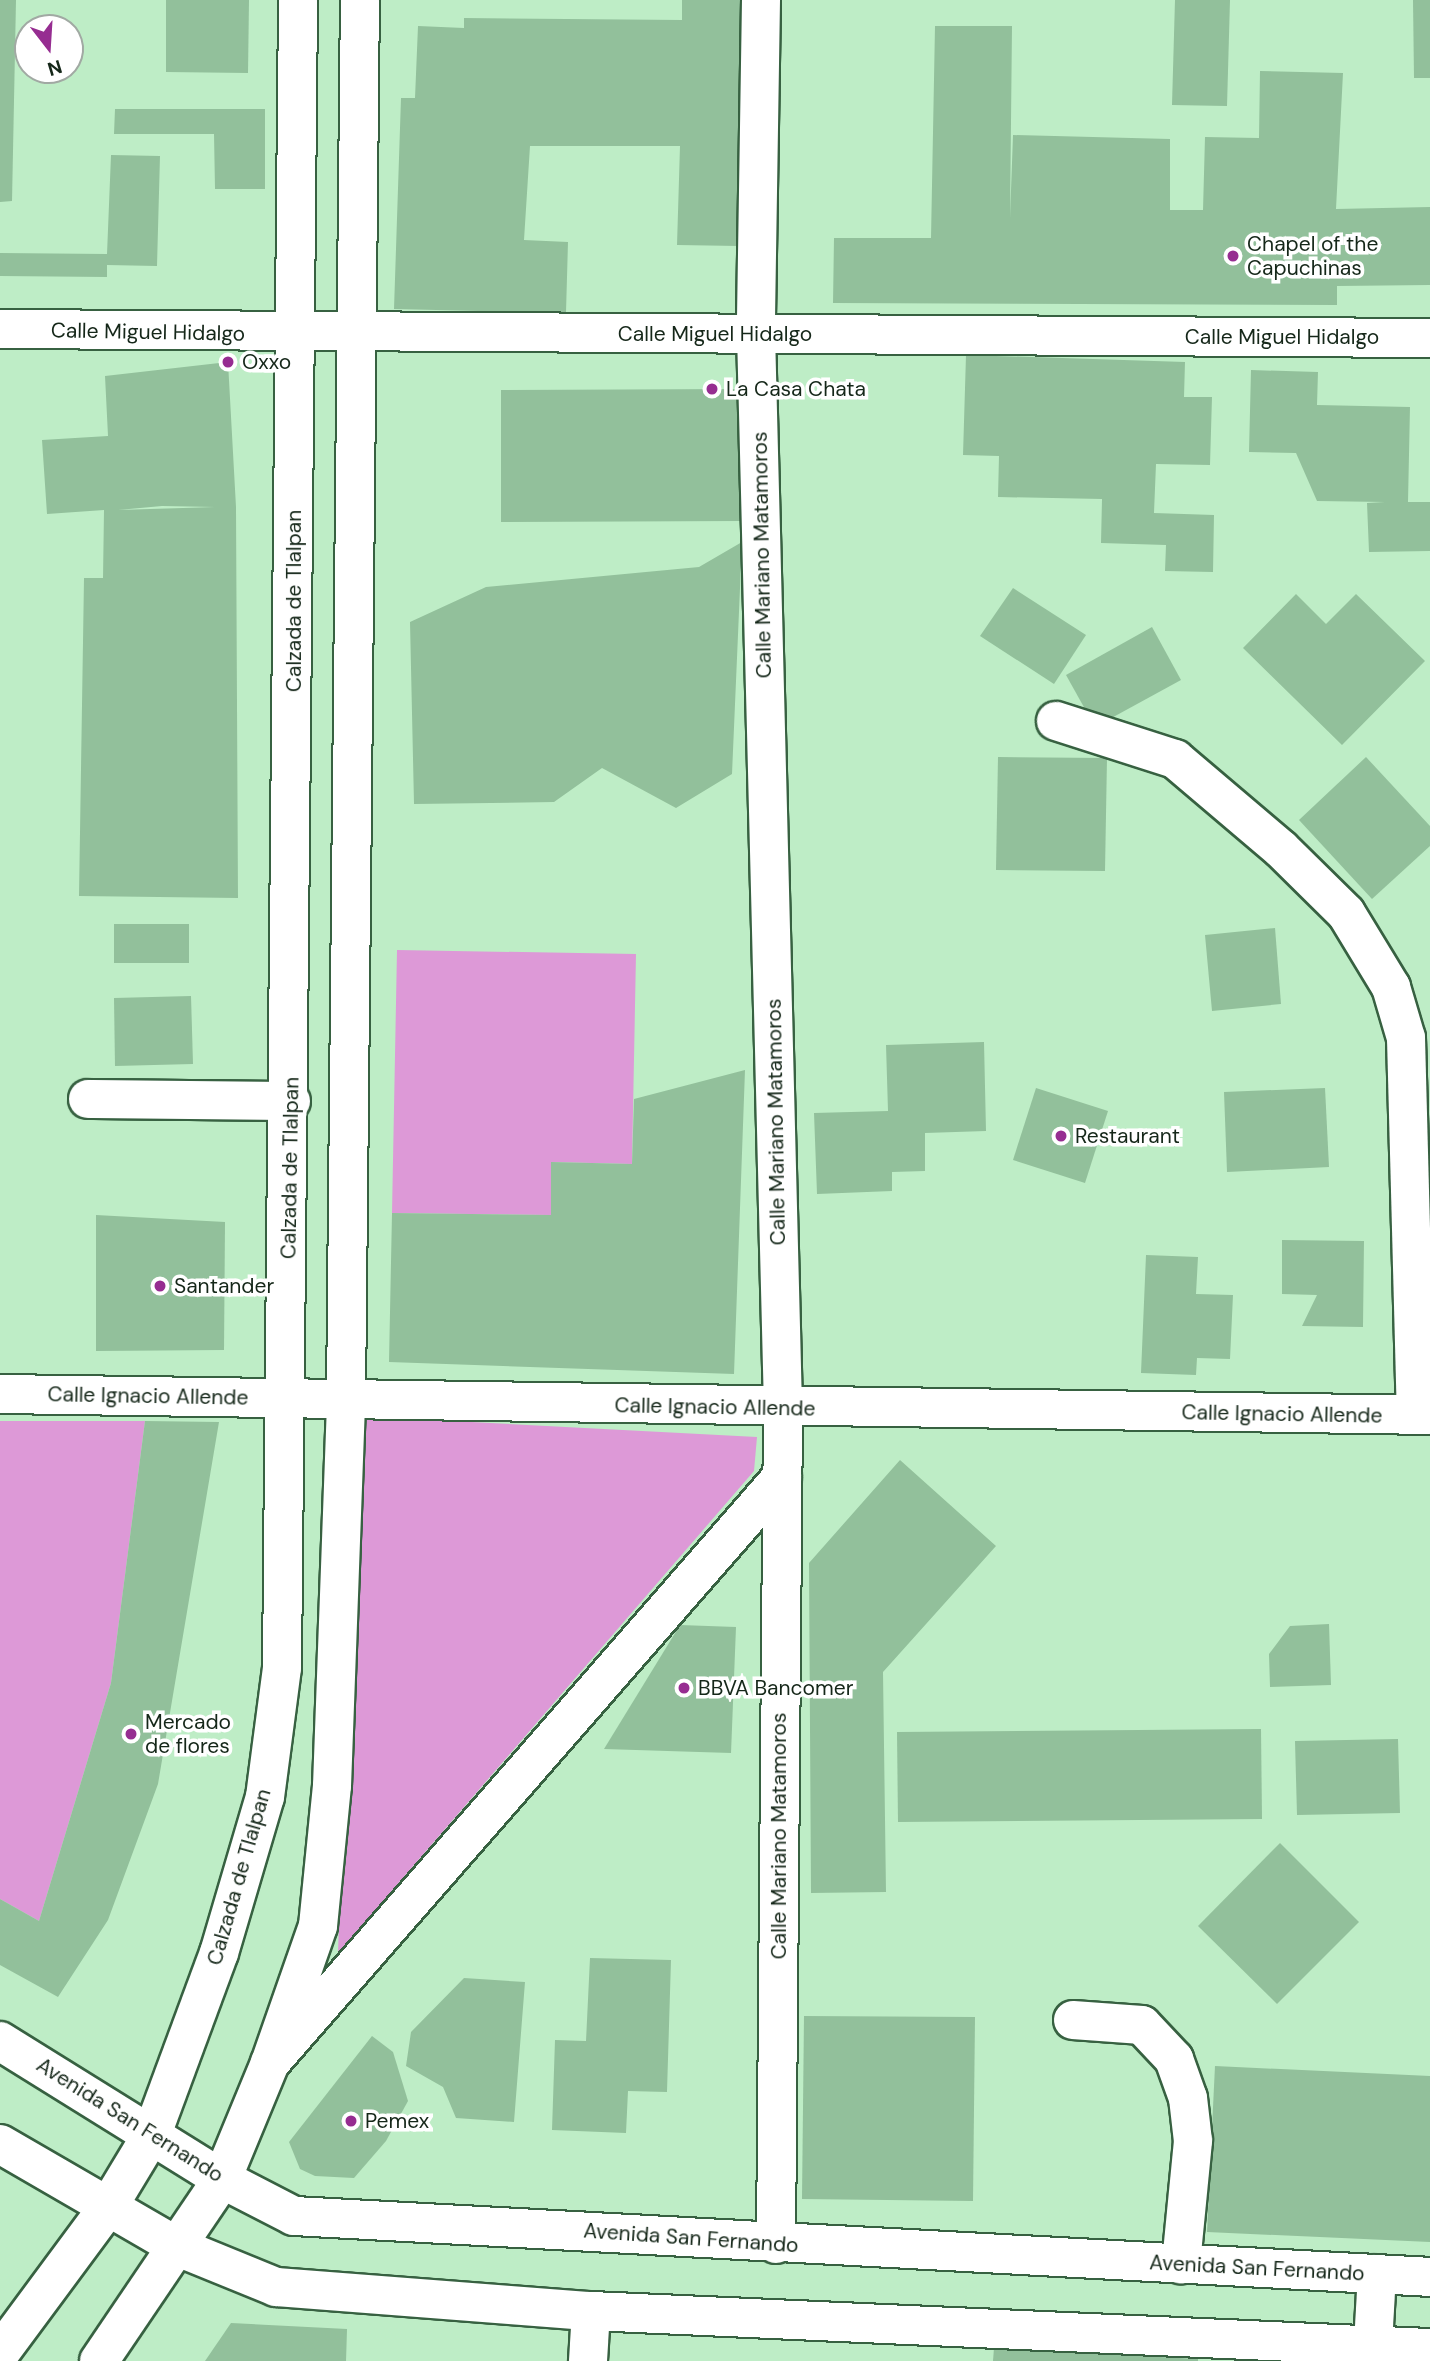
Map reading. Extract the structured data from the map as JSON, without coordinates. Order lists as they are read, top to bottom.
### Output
{
  "streets": {
    "main road": [
      "Calle Miguel Hidalgo",
      "Calle Mariano Matamoros",
      "Calzada de Tlalpan",
      "Calle Ignacio Allende",
      "Avenida San Fernando"
    ]
  },
  "crossings": [
    ["Calle Miguel Hidalgo", "Calle Mariano Matamoros"],
    ["Calle Miguel Hidalgo", "Calzada de Tlalpan"],
    ["Calle Mariano Matamoros", "Calle Ignacio Allende"],
    ["Calle Mariano Matamoros", "Avenida San Fernando"],
    ["Calzada de Tlalpan", "Calle Ignacio Allende"],
    ["Calzada de Tlalpan", "Avenida San Fernando"]
  ],
  "places": [
    "Chapel of the Capuchinas",
    "Oxxo",
    "La Casa Chata",
    "Restaurant",
    "Santander",
    "BBVA Bancomer",
    "Mercado de flores",
    "Pemex"
  ],
  "north": "bottom"
}
